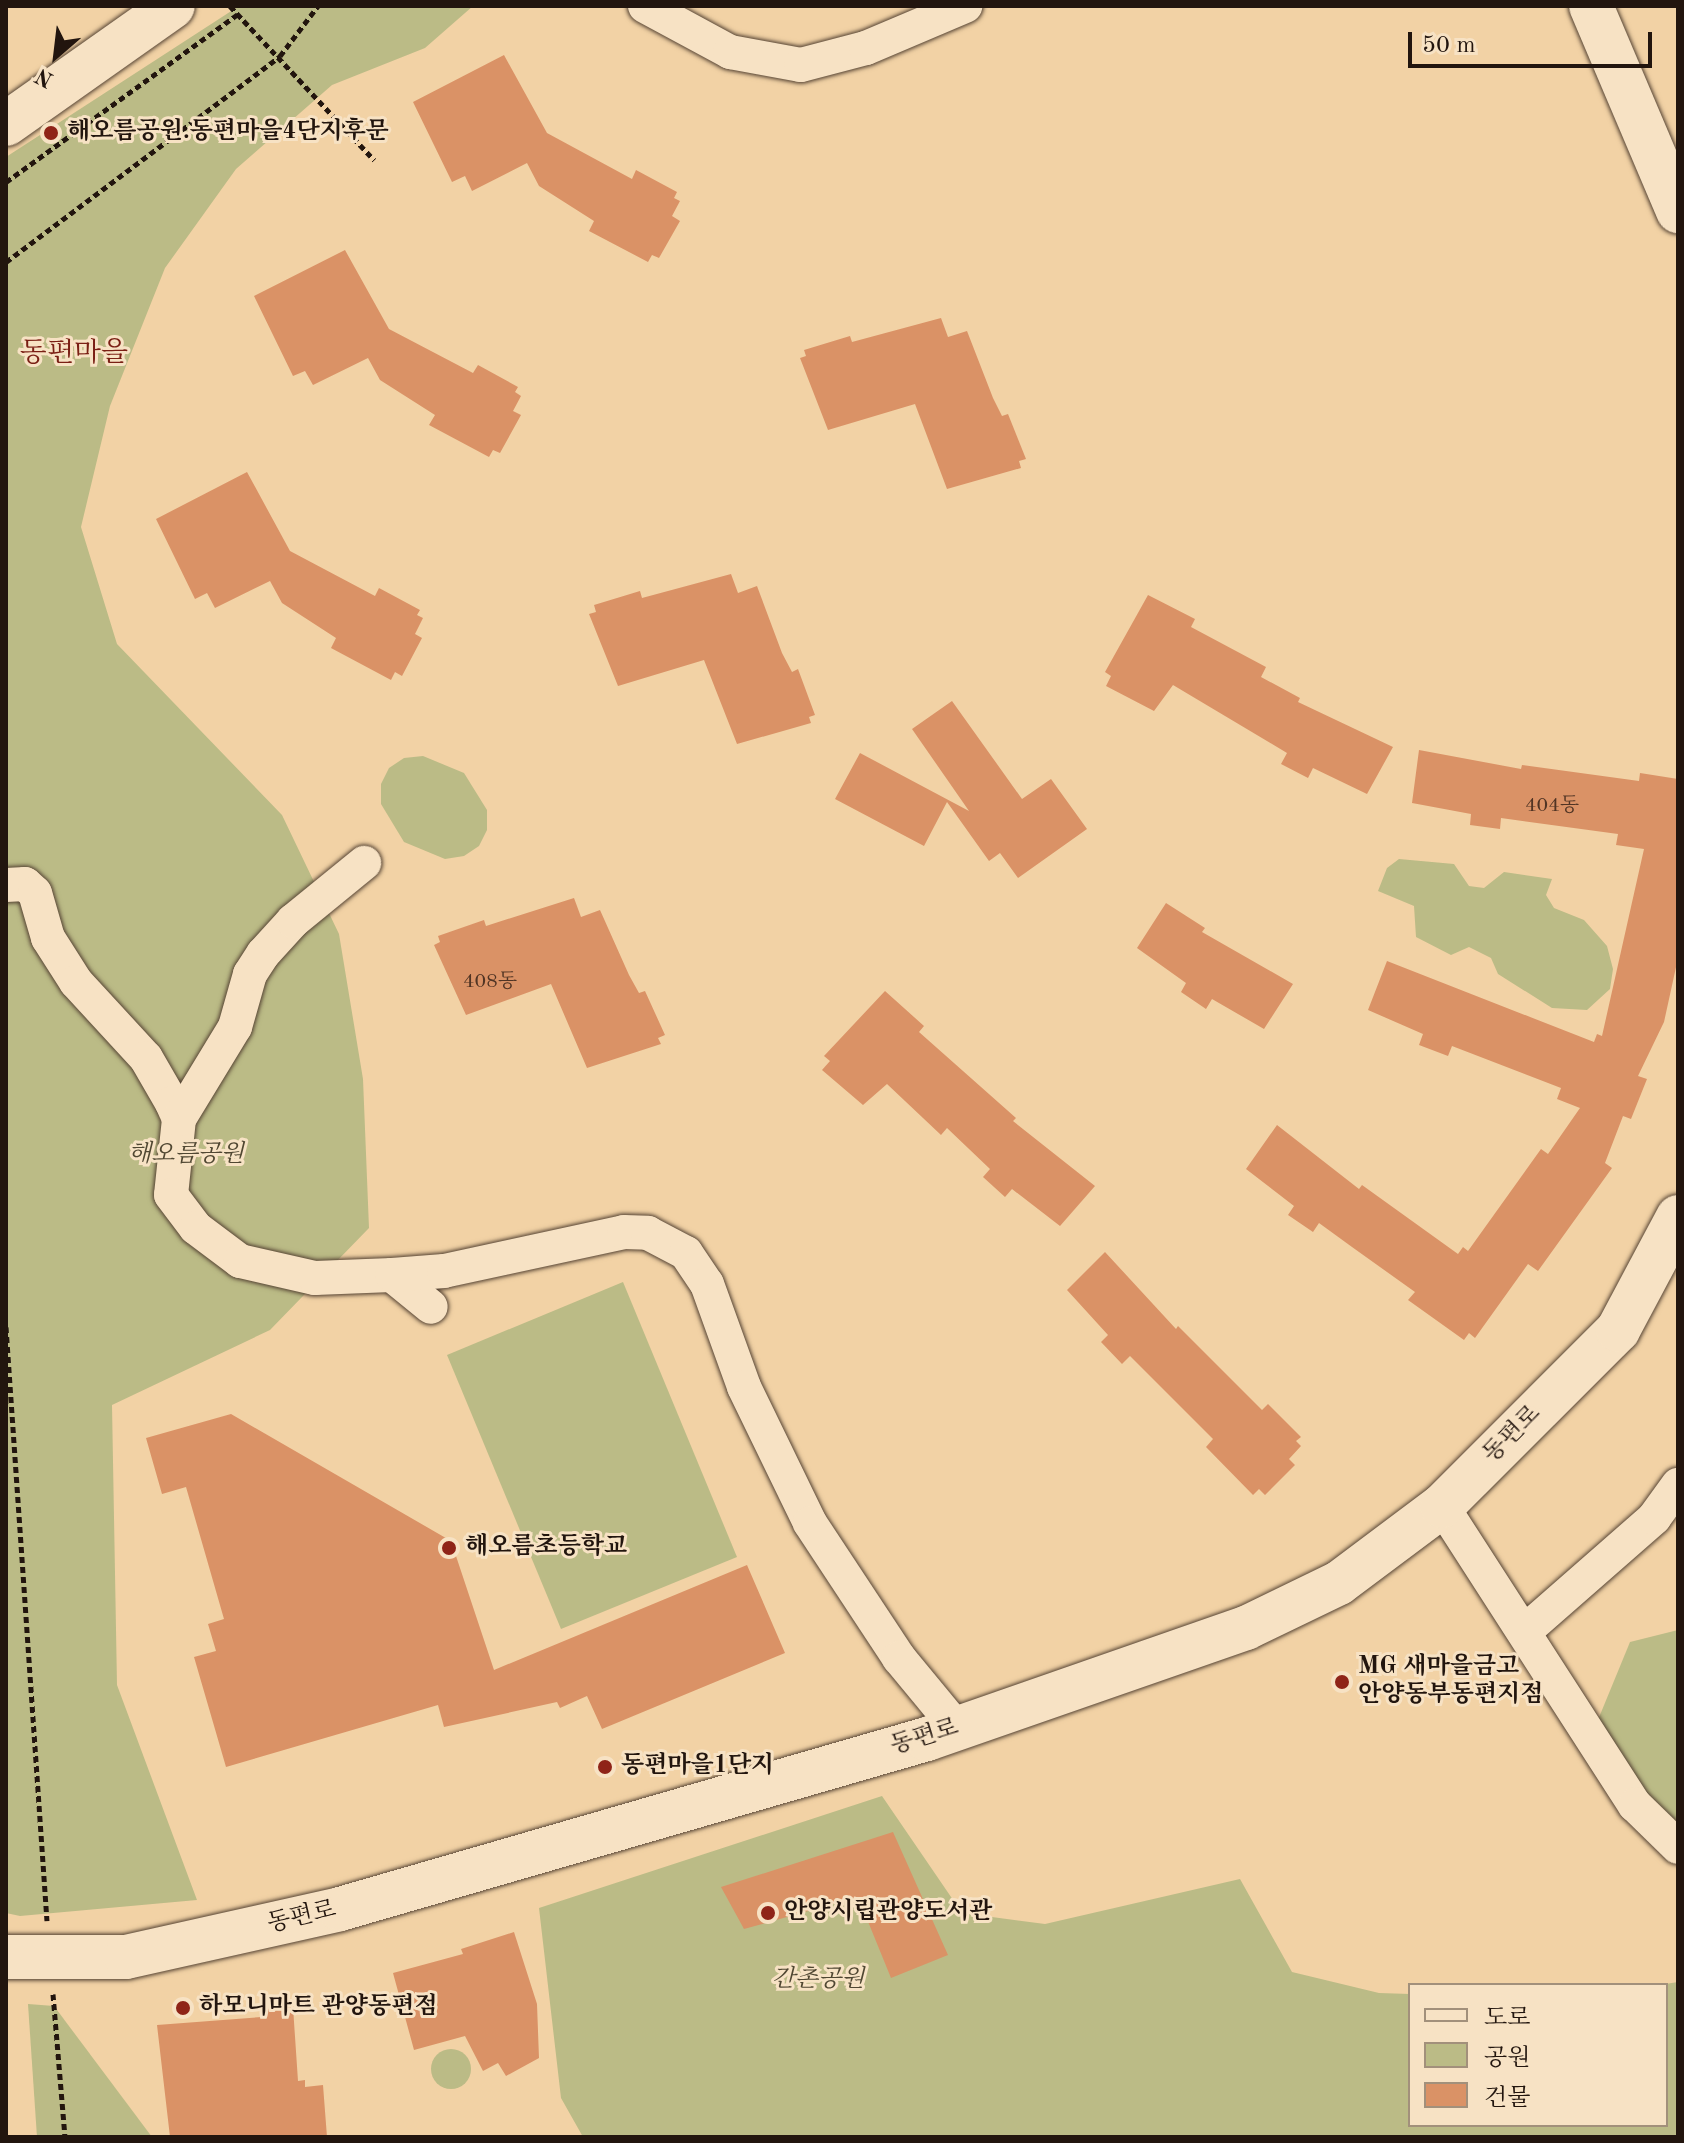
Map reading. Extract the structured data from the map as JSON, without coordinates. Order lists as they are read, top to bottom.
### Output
{
  "streets": {
    "street": ["동편로"]
  },
  "districts": ["동편마을"],
  "parks": ["해오름공원", "간촌공원"],
  "places": [
    "해오름공원.동편마을4단지후문",
    "해오름초등학교",
    "MG 새마을금고 안양동부동편지점",
    "동편마을1단지",
    "안양시립관양도서관",
    "하모니마트 관양동편점"
  ],
  "house_numbers": ["404동", "408동"],
  "legend": ["도로", "공원", "건물"],
  "scale_bar": "50 m",
  "north": "bottom left"
}
